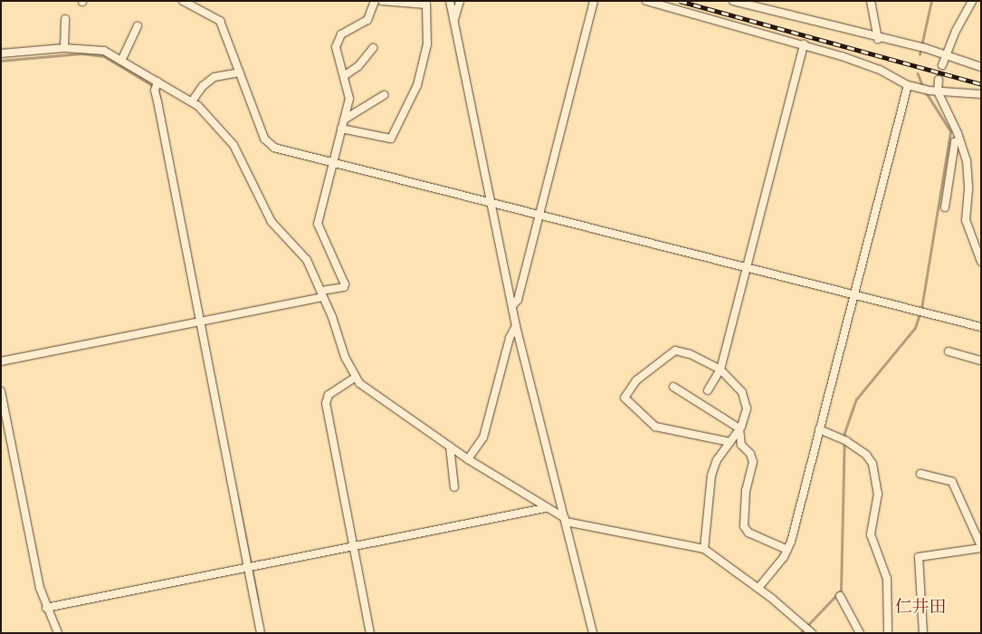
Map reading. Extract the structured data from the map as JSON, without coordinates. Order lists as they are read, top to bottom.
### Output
{
  "districts": ["仁井田"]
}
